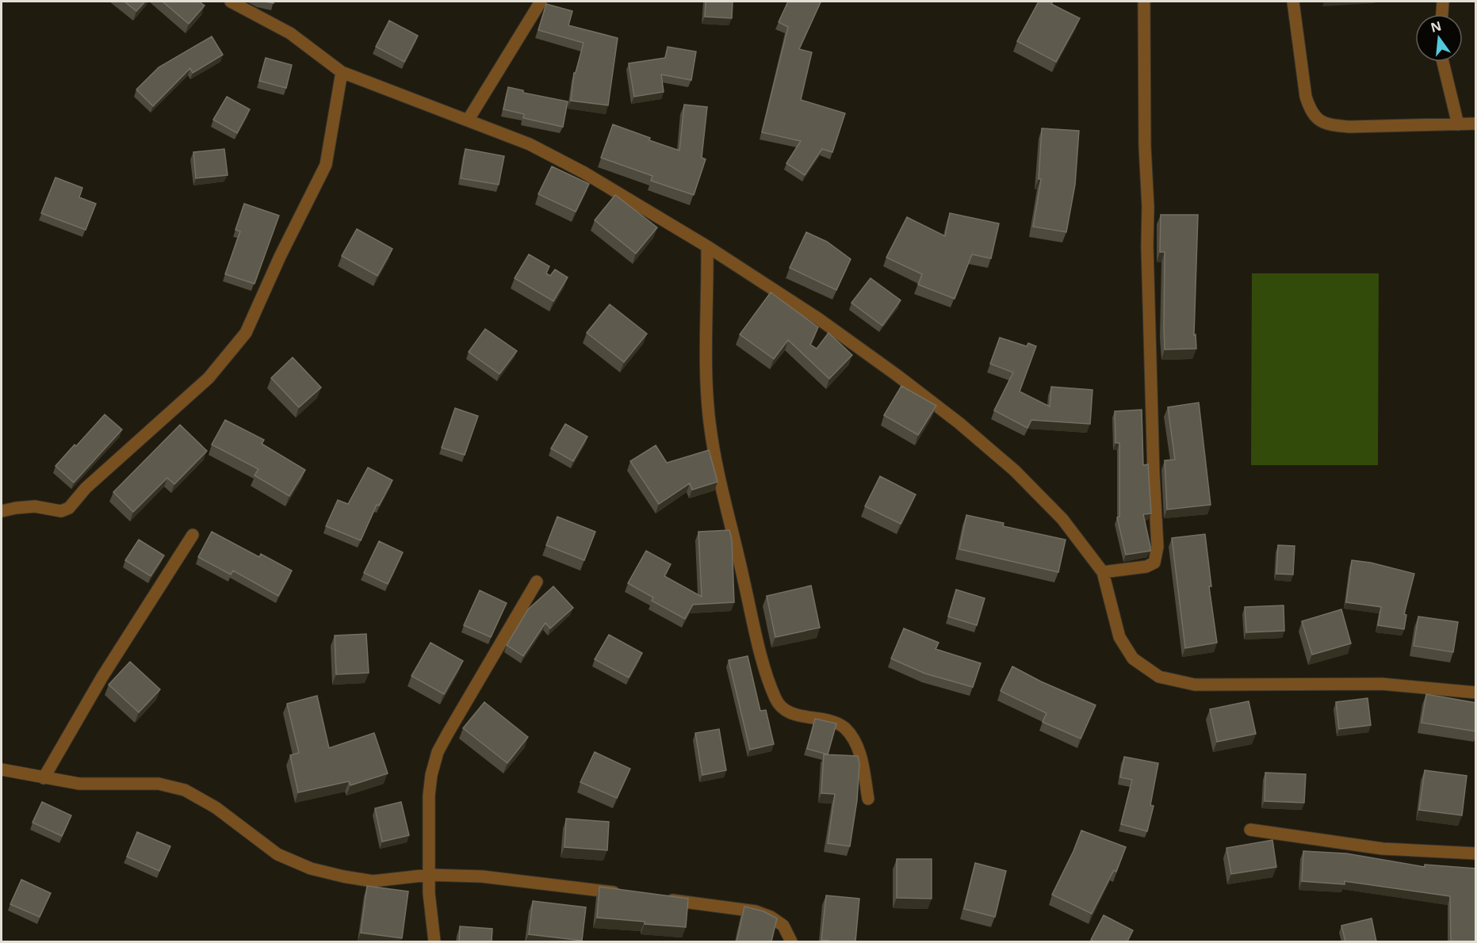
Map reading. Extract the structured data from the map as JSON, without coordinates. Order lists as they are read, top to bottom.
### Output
{
  "north": "top"
}
